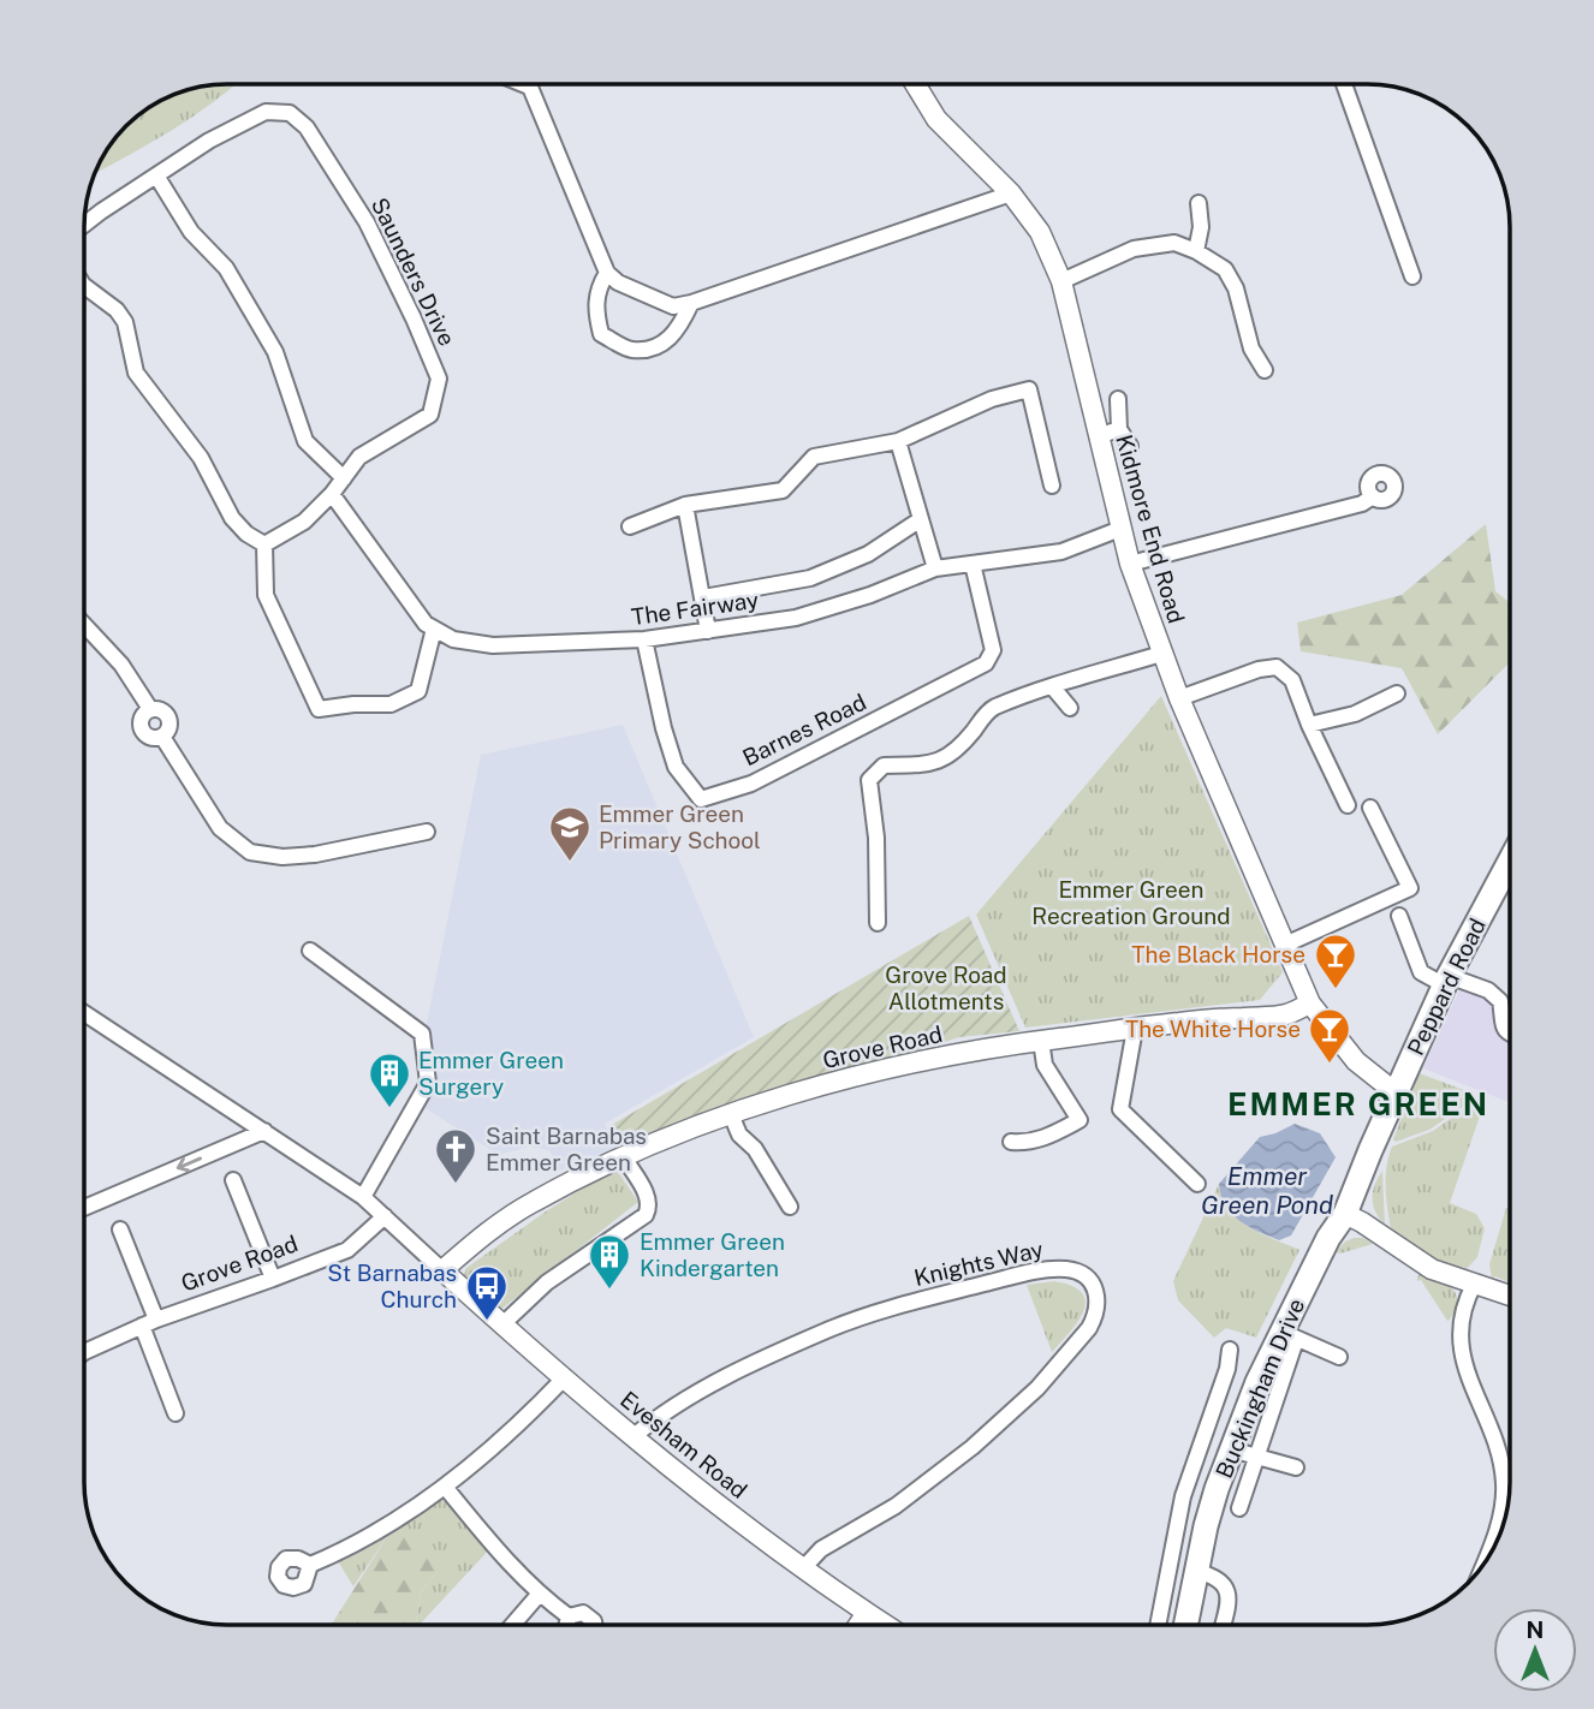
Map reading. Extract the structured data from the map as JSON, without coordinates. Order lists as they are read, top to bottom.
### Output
{
  "streets": {
    "main road": ["Peppard Road", "Buckingham Drive"],
    "street": [
      "Saunders Drive",
      "Kidmore End Road",
      "The Fairway",
      "Barnes Road",
      "Grove Road",
      "Knights Way",
      "Evesham Road"
    ]
  },
  "crossings": [
    ["Saunders Drive", "The Fairway"],
    ["Kidmore End Road", "The Fairway"],
    ["Kidmore End Road", "Peppard Road"],
    ["Kidmore End Road", "Grove Road"],
    ["The Fairway", "Barnes Road"],
    ["Peppard Road", "Buckingham Drive"],
    ["Grove Road", "Evesham Road"],
    ["Knights Way", "Evesham Road"]
  ],
  "districts": ["EMMER GREEN"],
  "water": ["Emmer Green Pond"],
  "parks": ["Emmer Green Recreation Ground", "Grove Road Allotments"],
  "places": {
    "school or university": ["Emmer Green Primary School"],
    "bar": ["The Black Horse", "The White Horse"],
    "building": ["Emmer Green Surgery", "Emmer Green Kindergarten"],
    "church": ["Saint Barnabas Emmer Green"],
    "bus stop": ["St Barnabas Church"]
  },
  "north": "top"
}
